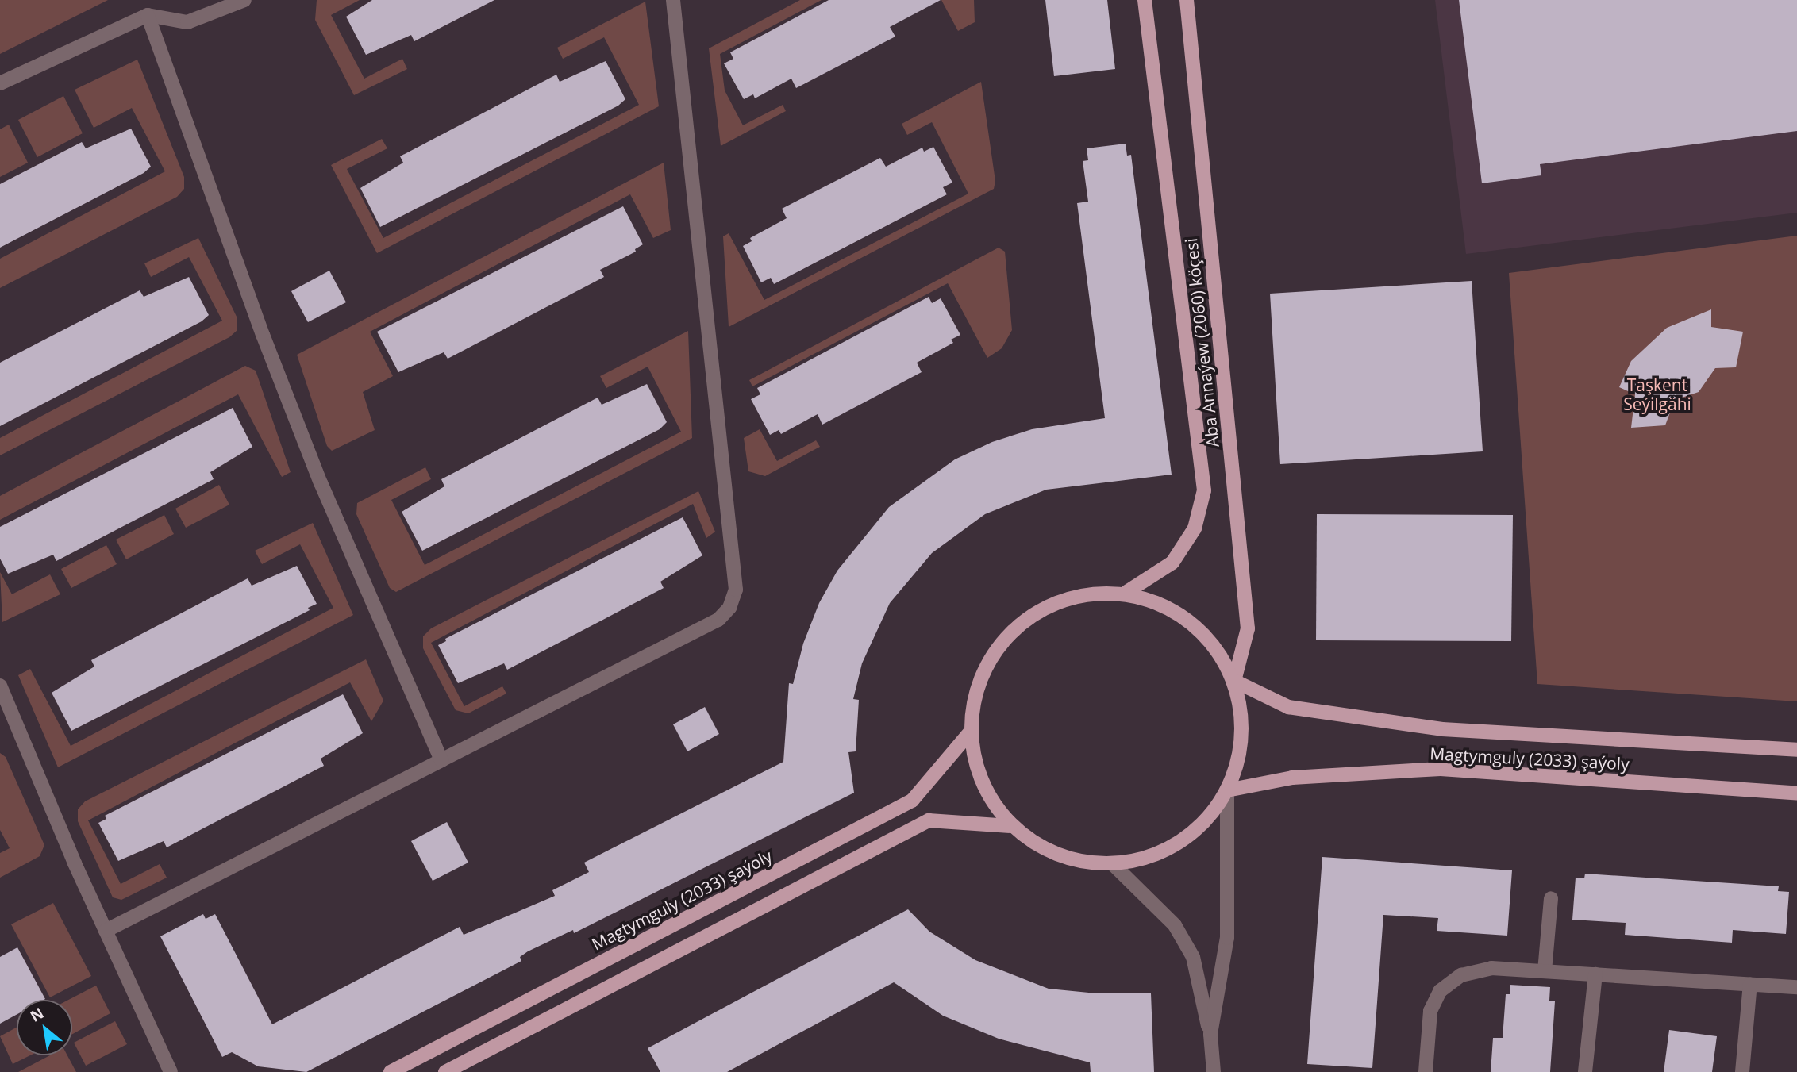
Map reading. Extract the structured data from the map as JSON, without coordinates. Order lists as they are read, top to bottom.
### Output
{
  "streets": {
    "main road": ["Aba Annaýew (2060) köçesi", "Magtymguly (2033) şaýoly"]
  },
  "crossings": [
    ["Aba Annaýew (2060) köçesi", "Magtymguly (2033) şaýoly"]
  ],
  "parks": ["Taşkent Seýilgähi"],
  "north": "top left"
}
